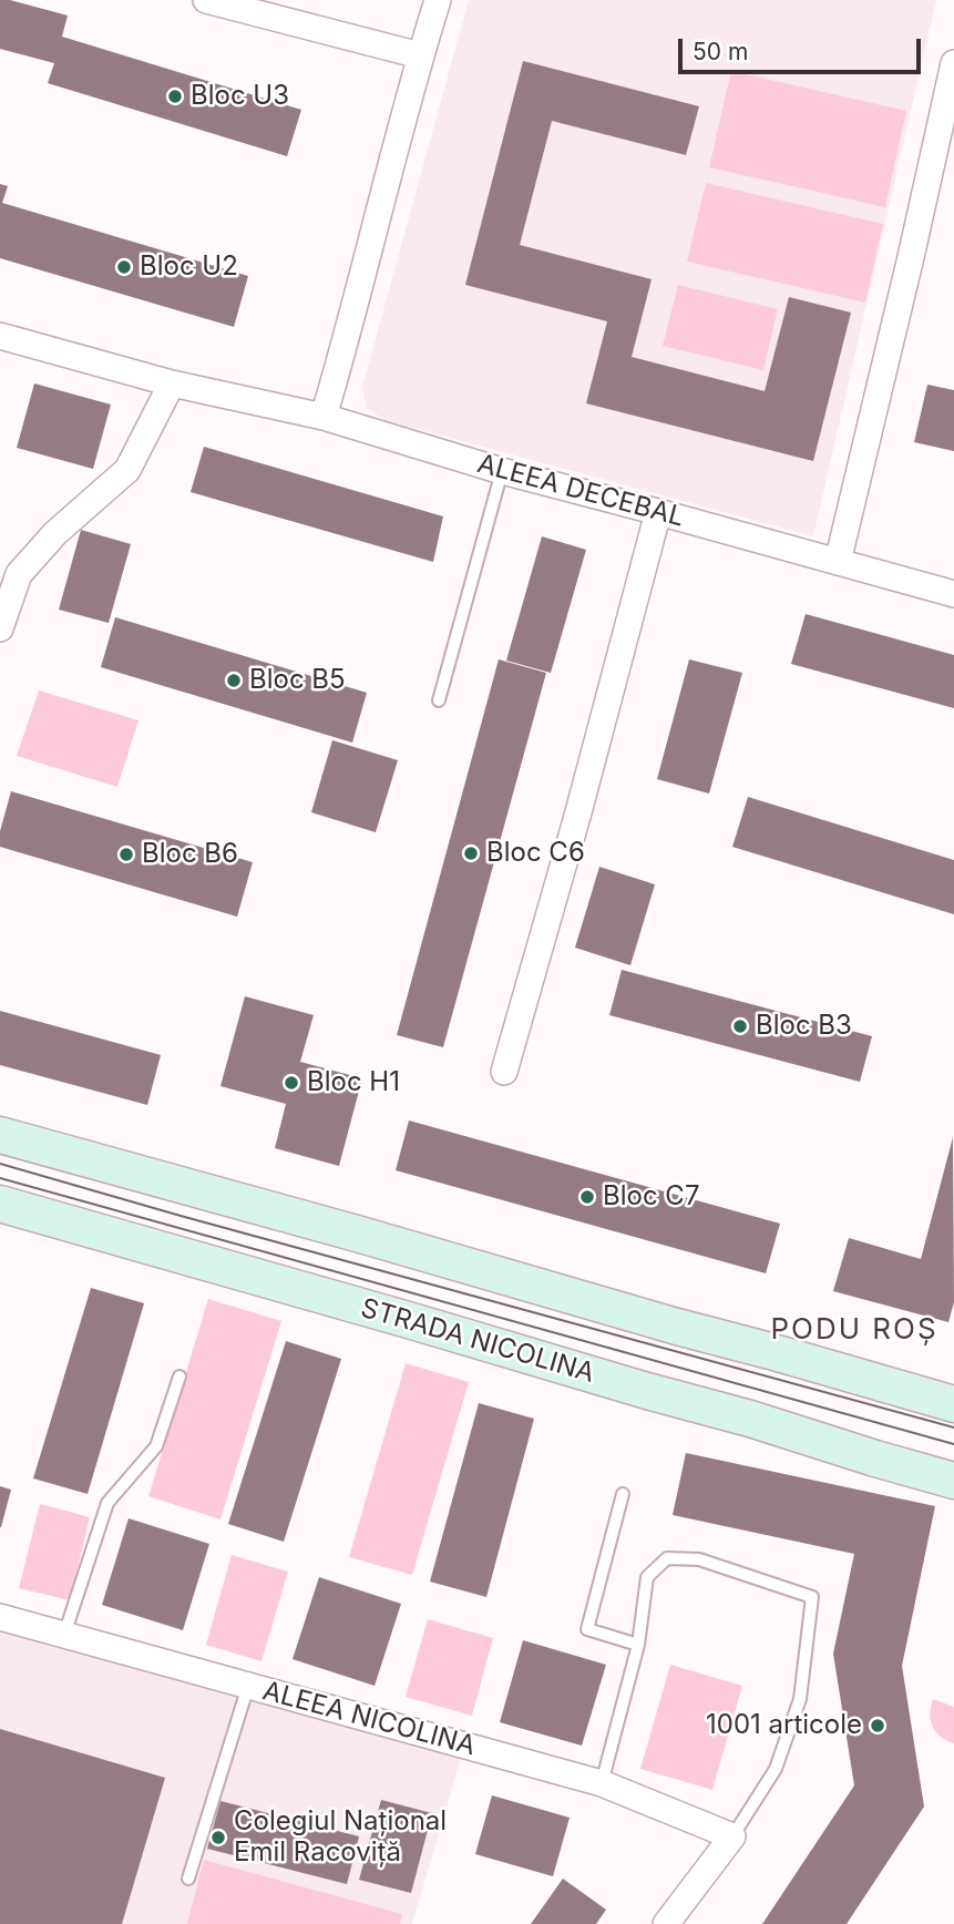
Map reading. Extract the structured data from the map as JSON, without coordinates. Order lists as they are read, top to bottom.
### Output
{
  "streets": {
    "main road": ["STRADA NICOLINA"],
    "street": ["ALEEA DECEBAL", "ALEEA NICOLINA"]
  },
  "districts": ["PODU ROȘ"],
  "places": [
    "Bloc U3",
    "Bloc U2",
    "Bloc B5",
    "Bloc C6",
    "Bloc B6",
    "Bloc B3",
    "Bloc H1",
    "Bloc C7",
    "1001 articole",
    "Colegiul Național Emil Racoviță"
  ],
  "scale_bar": "50 m"
}
